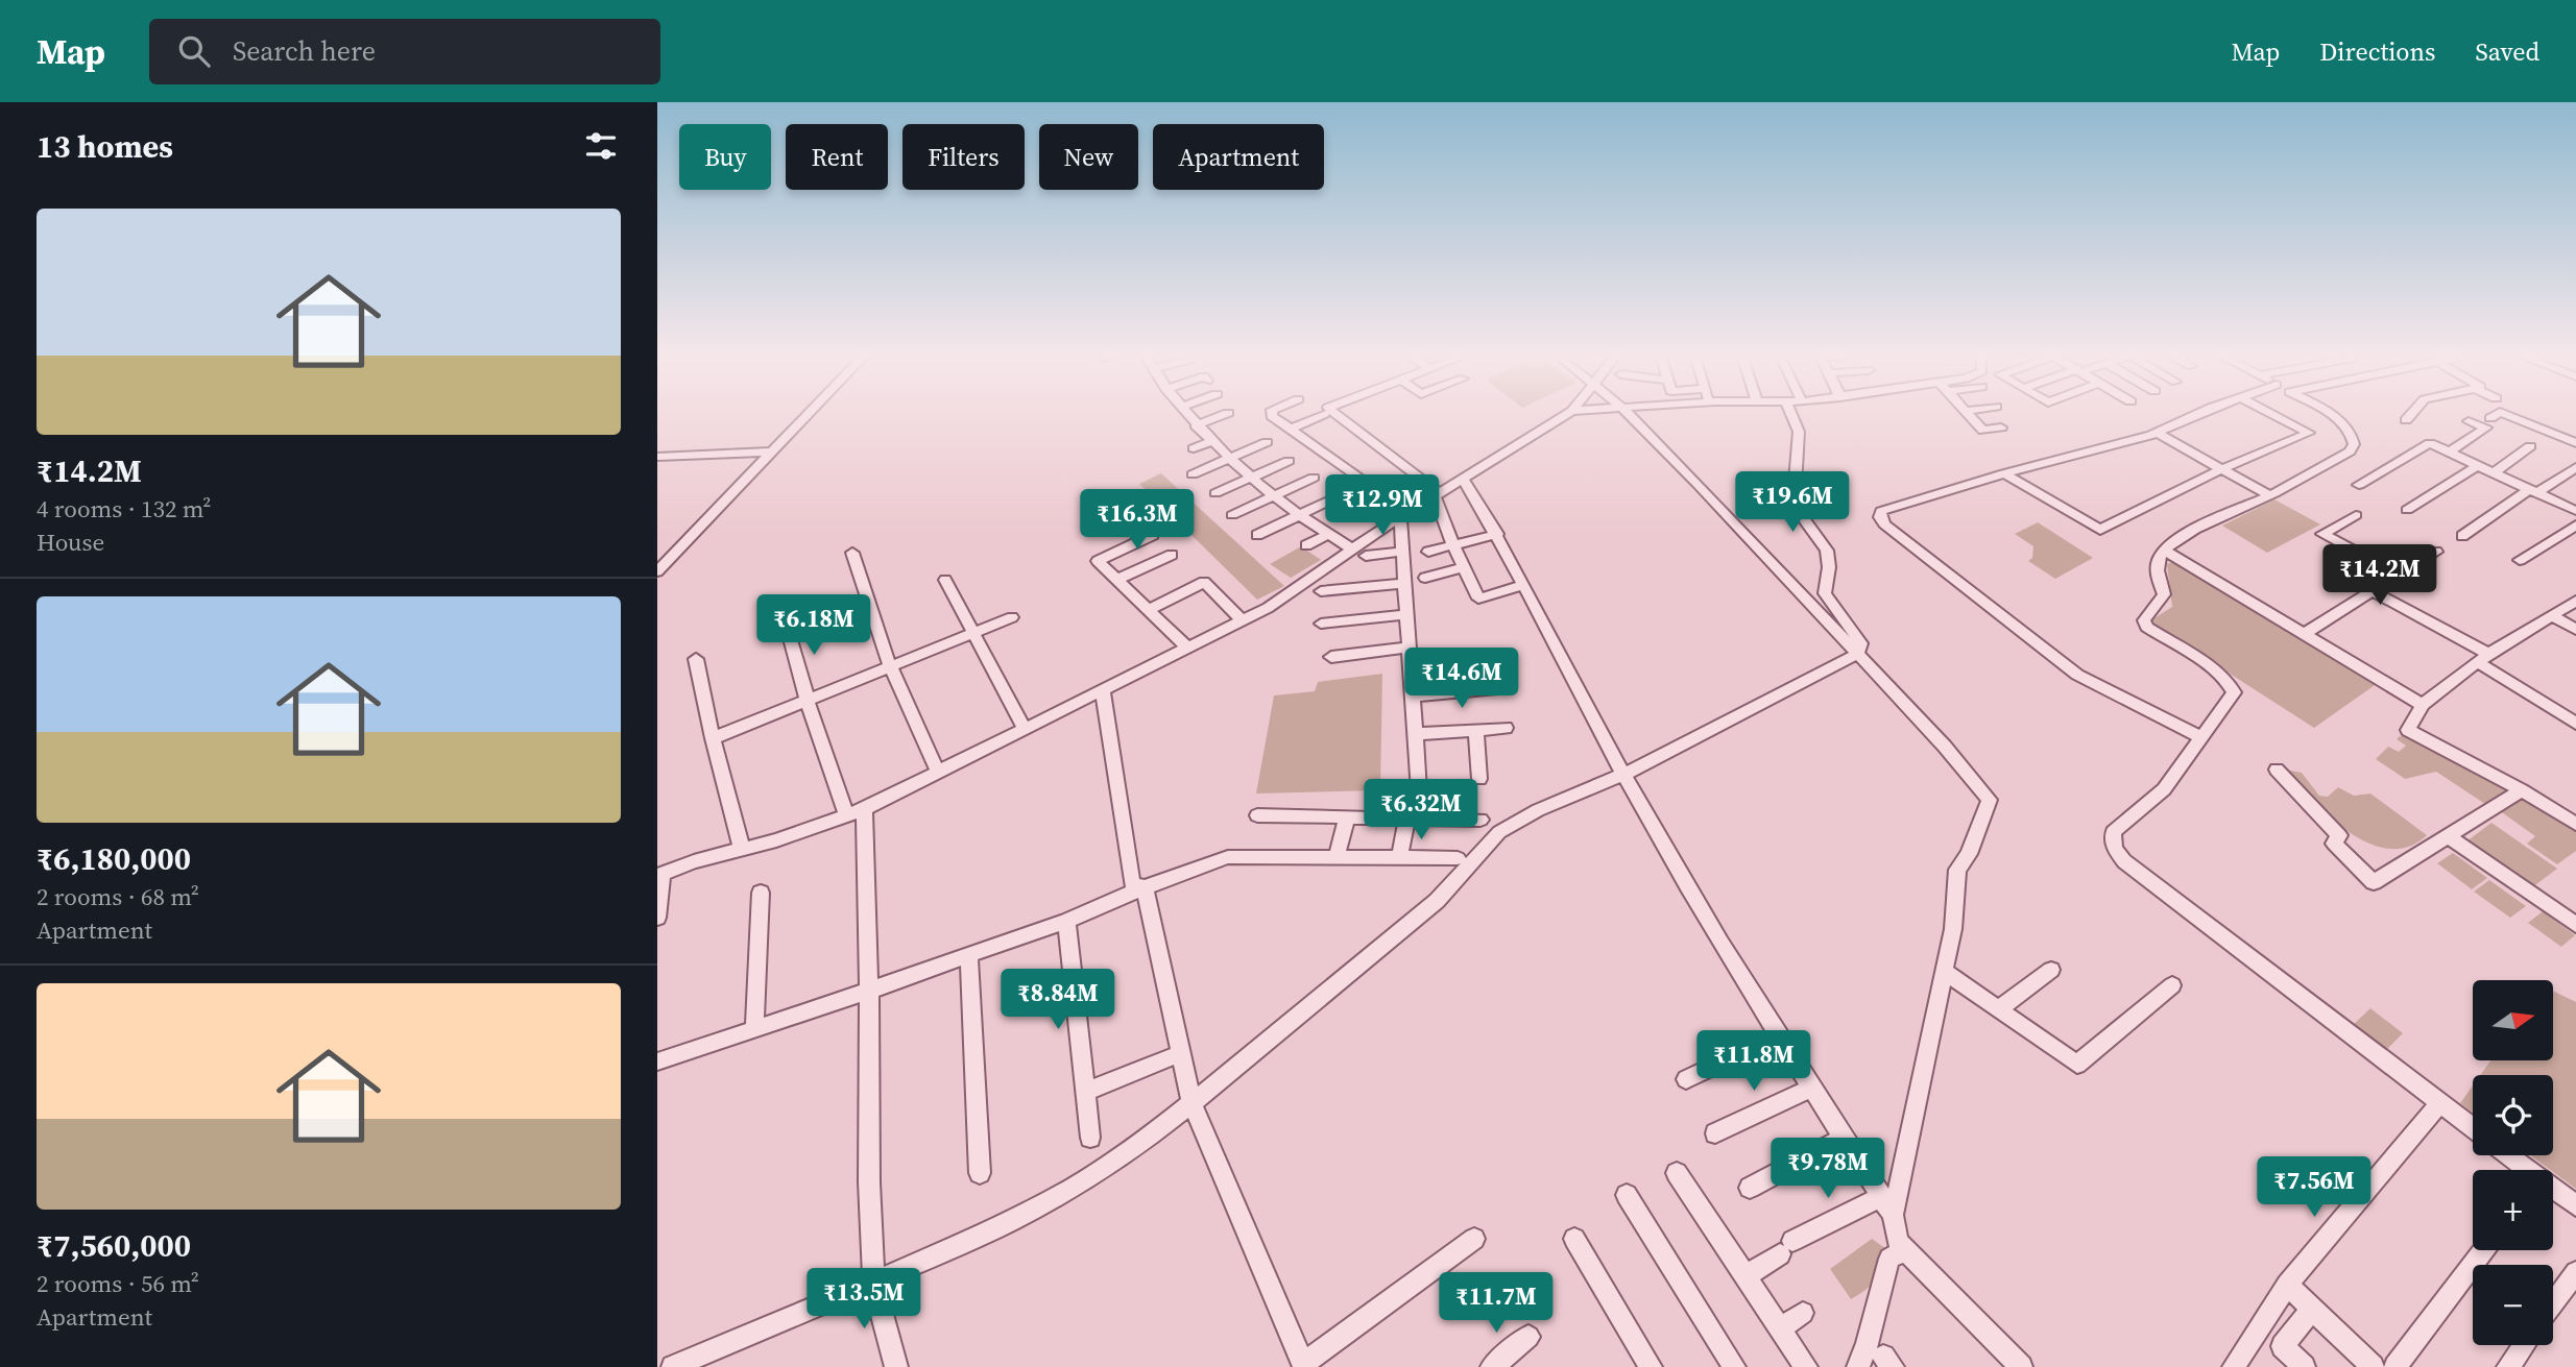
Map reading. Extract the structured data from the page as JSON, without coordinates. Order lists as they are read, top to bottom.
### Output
{
  "north": "right",
  "page": {
    "header": "Map",
    "search": "Search here",
    "nav": ["Map", "Directions", "Saved"],
    "heading": "13 homes",
    "chip": [
      "Buy",
      "Rent",
      "Filters",
      "New",
      "Apartment"
    ],
    "list": [
      {
        "name": "₹14.2M",
        "note": "4 rooms · 132 m² · House"
      },
      {
        "name": "₹6,180,000",
        "note": "2 rooms · 68 m² · Apartment"
      },
      {
        "name": "₹7,560,000",
        "note": "2 rooms · 56 m² · Apartment"
      }
    ],
    "price": [
      "₹19.6M",
      "₹12.9M",
      "₹16.3M",
      "₹14.2M",
      "₹6.18M",
      "₹14.6M",
      "₹6.32M",
      "₹8.84M",
      "₹11.8M",
      "₹9.78M",
      "₹7.56M",
      "₹13.5M",
      "₹11.7M"
    ],
    "map_buttons": ["+", "−"]
  }
}
